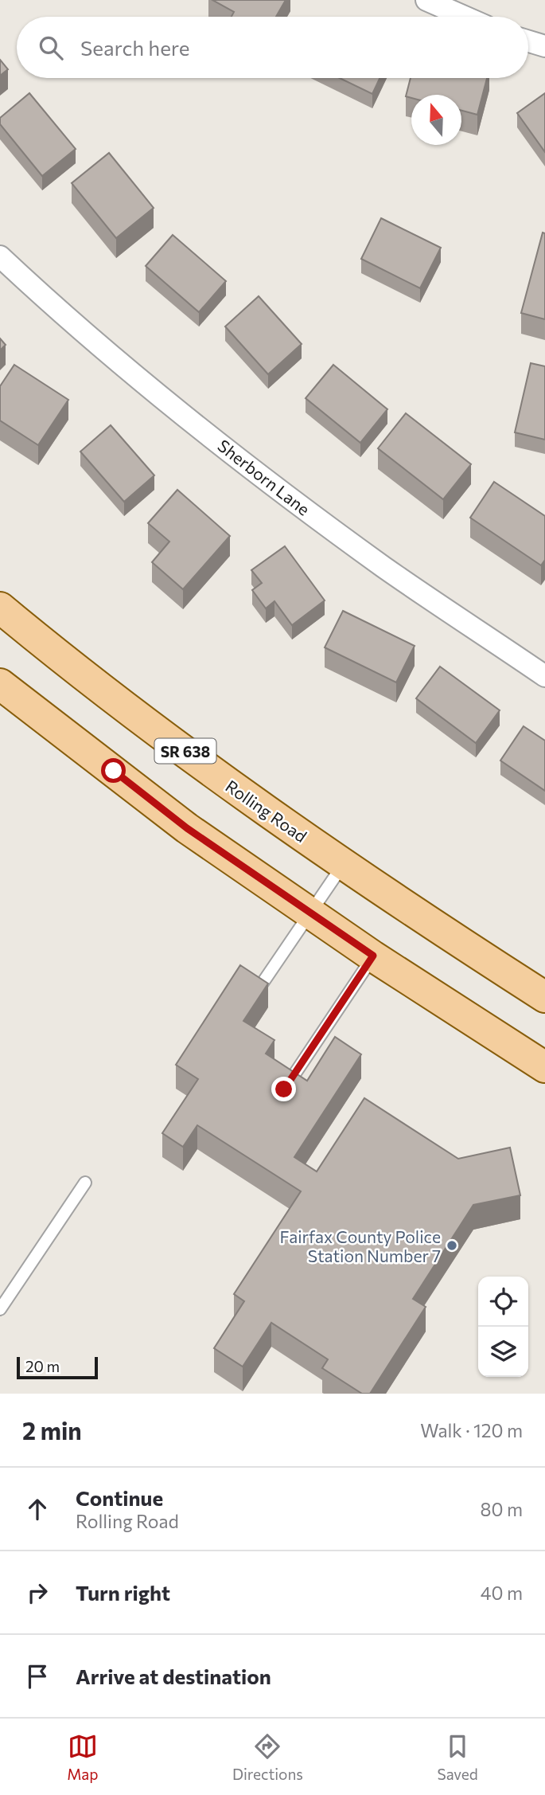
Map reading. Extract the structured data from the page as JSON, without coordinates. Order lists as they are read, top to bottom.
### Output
{
  "streets": {
    "main road": ["SR 638", "Rolling Road"],
    "street": ["Sherborn Lane"]
  },
  "places": ["Fairfax County Police Station Number 7"],
  "scale_bar": "20 m",
  "north": "top",
  "page": {
    "search": "Search here",
    "scale": "20 m",
    "heading": ["2 min", "Walk · 120 m"],
    "list": [
      ["Continue", "Rolling Road", "80 m"],
      ["Turn right", "40 m"],
      "Arrive at destination"
    ],
    "nav": ["Map", "Directions", "Saved"]
  }
}
